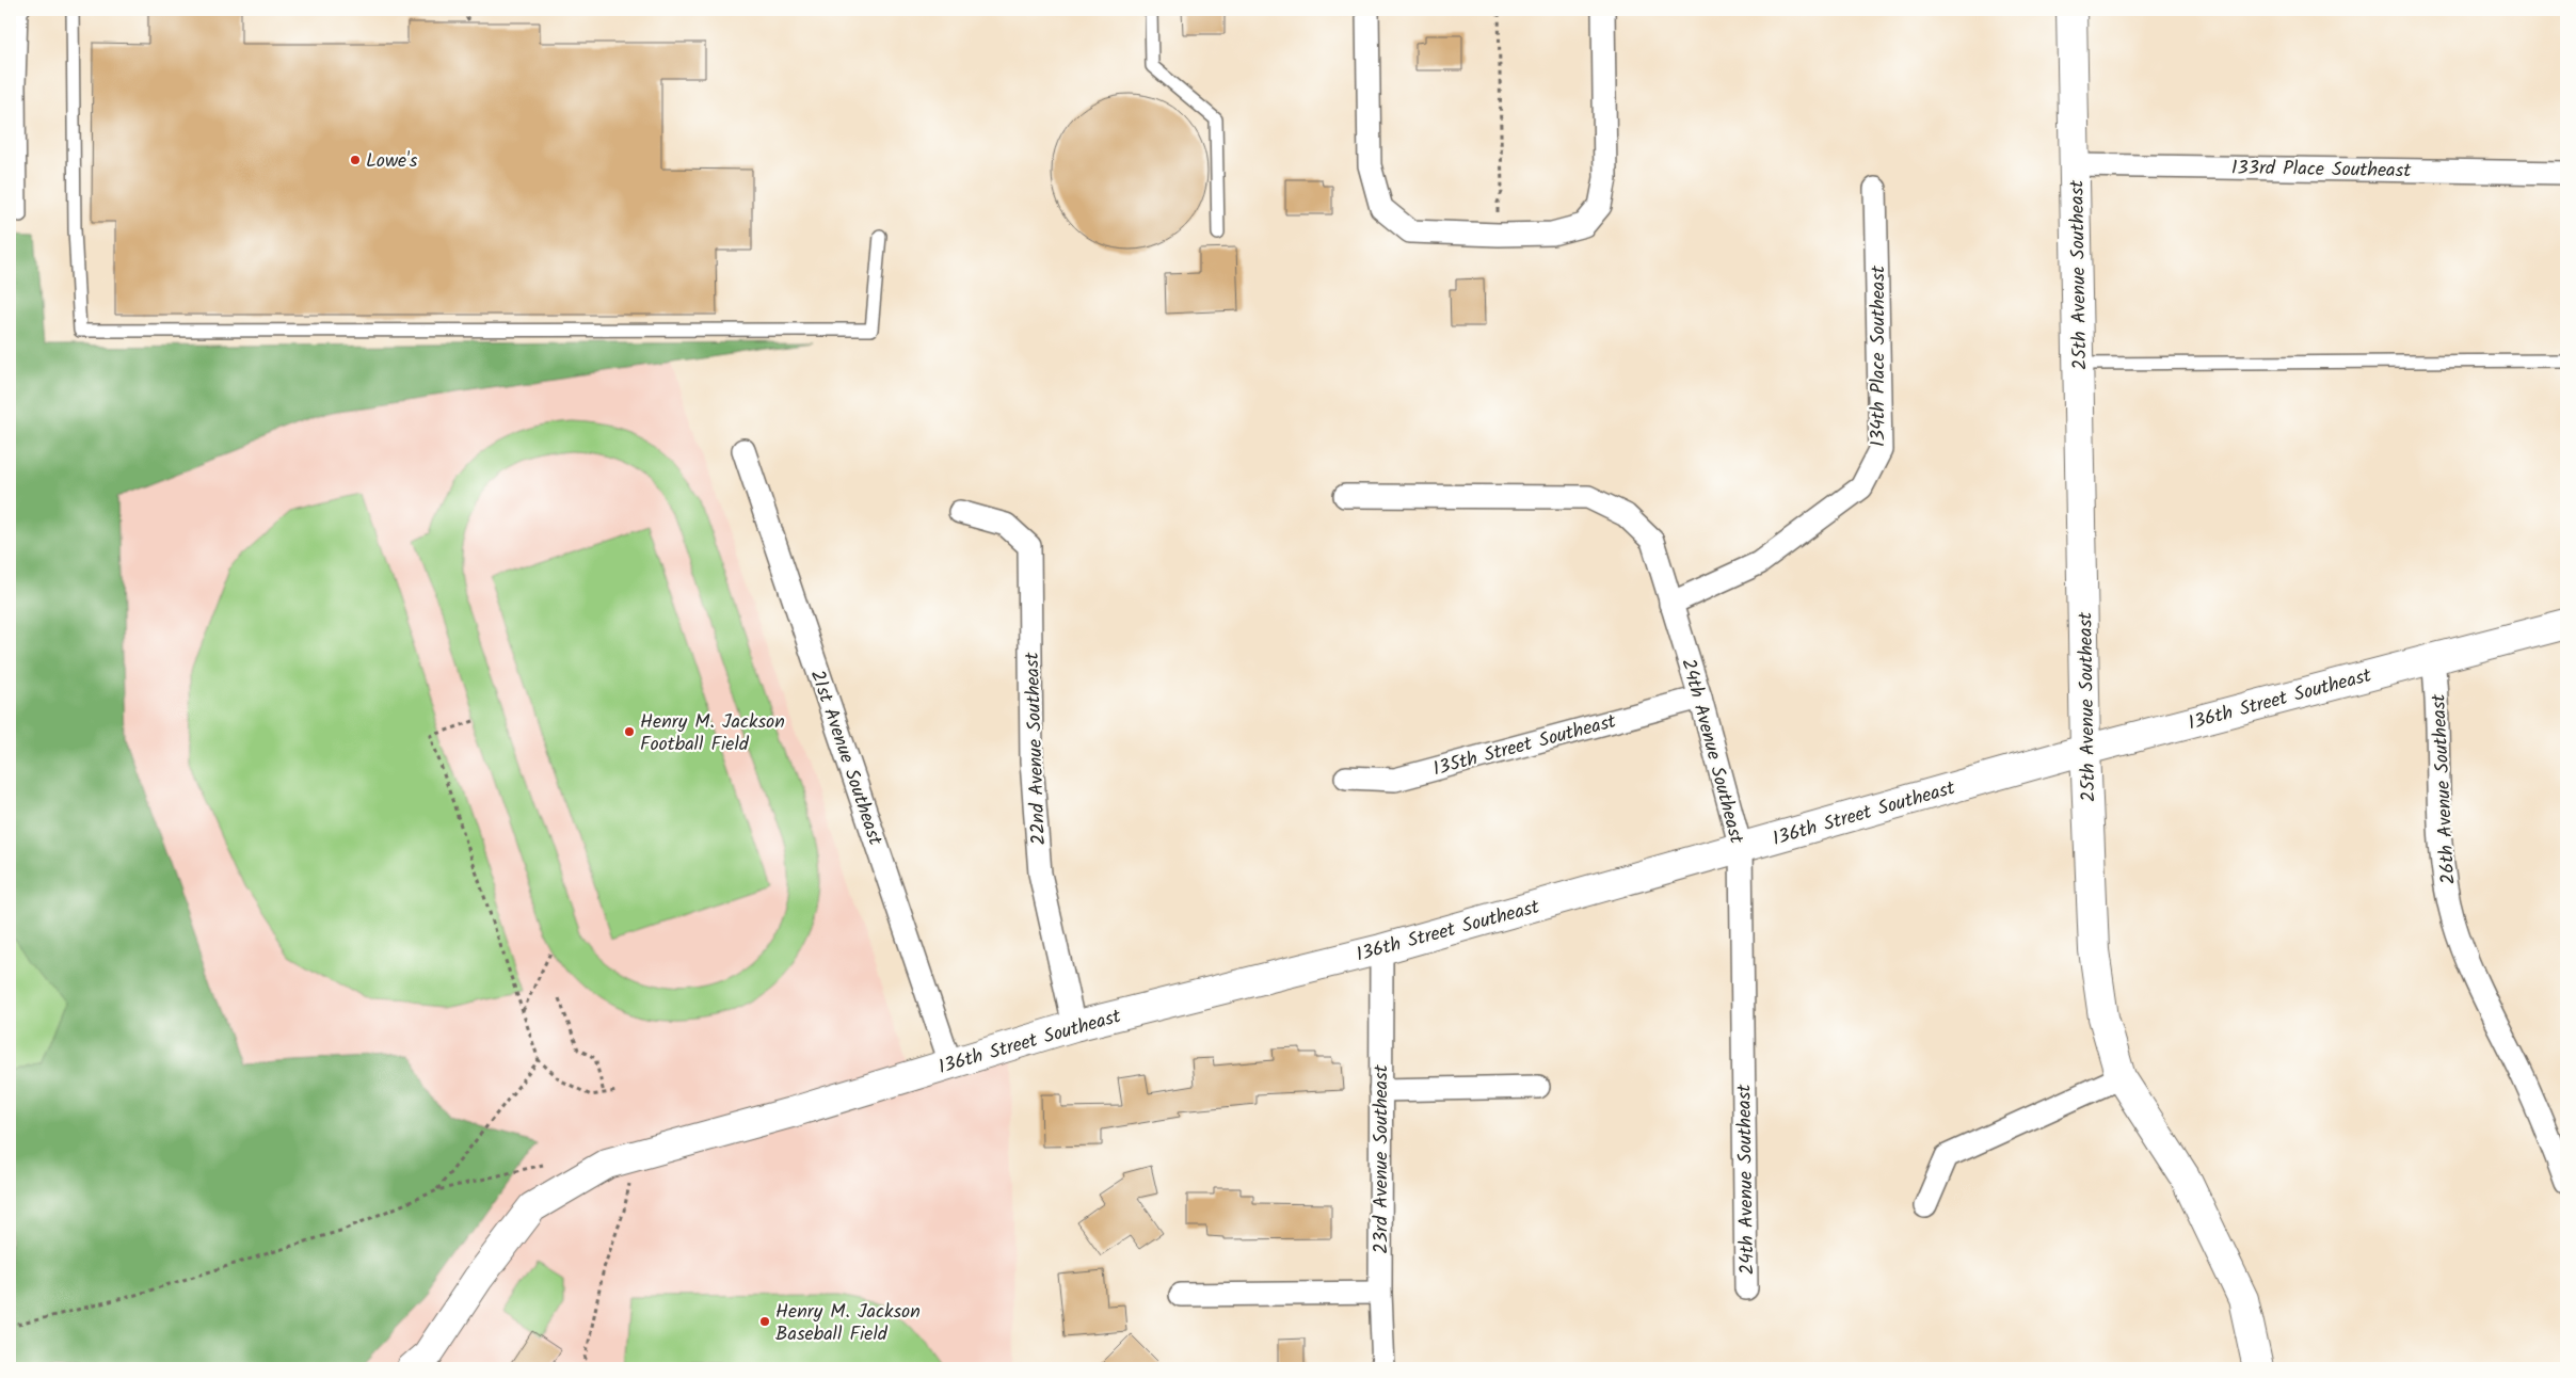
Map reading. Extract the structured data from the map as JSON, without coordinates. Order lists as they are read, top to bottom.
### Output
{
  "streets": {
    "street": [
      "133rd Place Southeast",
      "25th Avenue Southeast",
      "134th Place Southeast",
      "136th Street Southeast",
      "135th Street Southeast",
      "22nd Avenue Southeast",
      "24th Avenue Southeast",
      "21st Avenue Southeast",
      "26th Avenue Southeast",
      "23rd Avenue Southeast"
    ]
  },
  "crossings": [
    ["133rd Place Southeast", "25th Avenue Southeast"],
    ["25th Avenue Southeast", "136th Street Southeast"],
    ["134th Place Southeast", "24th Avenue Southeast"],
    ["136th Street Southeast", "22nd Avenue Southeast"],
    ["136th Street Southeast", "24th Avenue Southeast"],
    ["136th Street Southeast", "21st Avenue Southeast"],
    ["136th Street Southeast", "26th Avenue Southeast"],
    ["136th Street Southeast", "23rd Avenue Southeast"],
    ["135th Street Southeast", "24th Avenue Southeast"]
  ],
  "places": ["Lowe's", "Henry M. Jackson Football Field", "Henry M. Jackson Baseball Field"]
}
